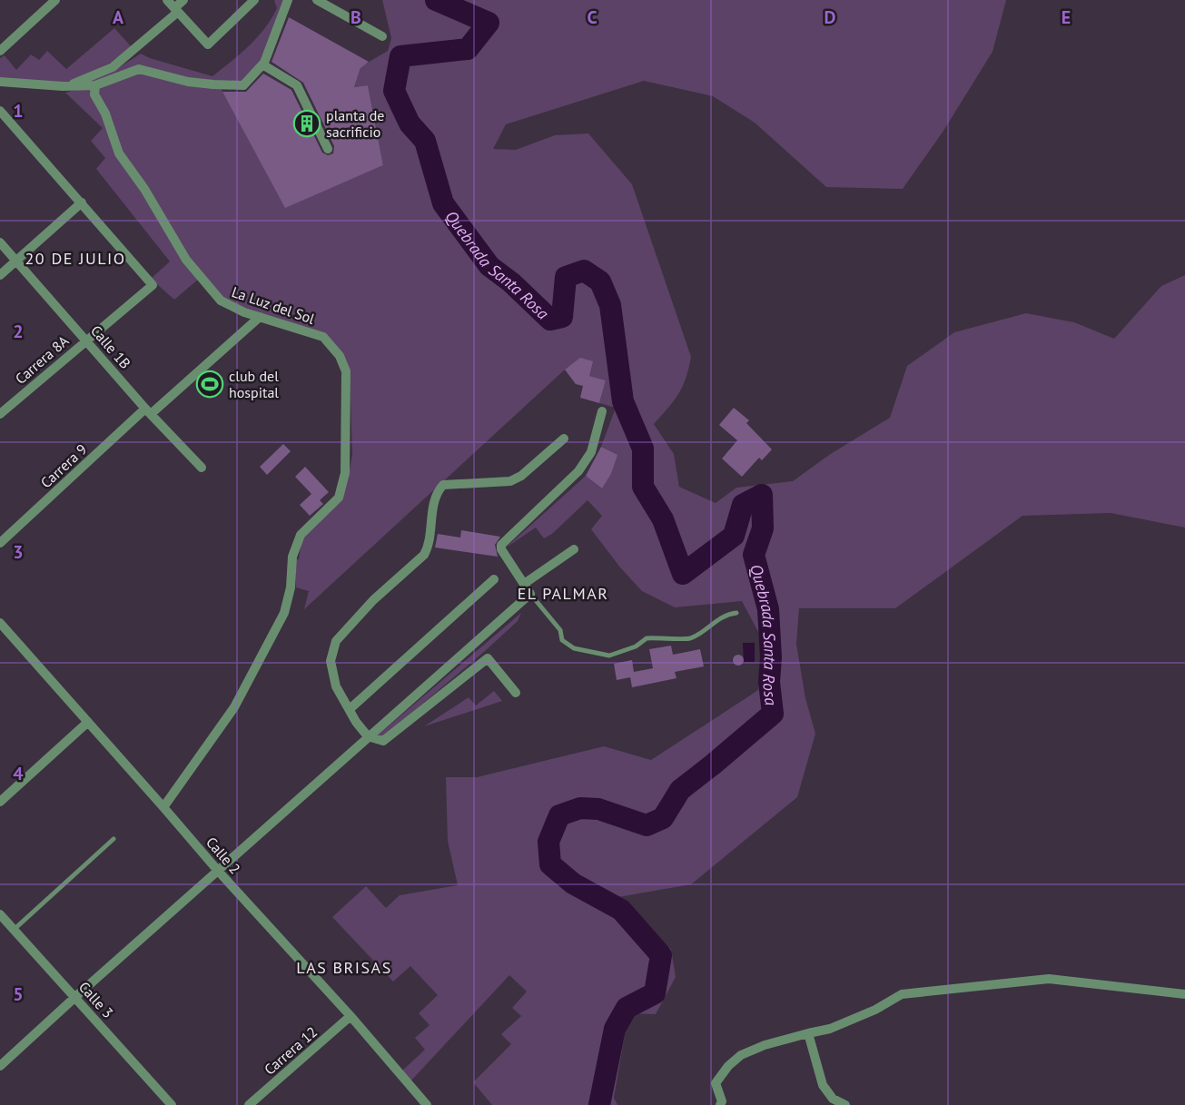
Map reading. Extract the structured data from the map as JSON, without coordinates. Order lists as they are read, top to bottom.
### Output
{
  "streets": {
    "street": [
      "La Luz del Sol",
      "Calle 1B",
      "Carrera 8A",
      "Carrera 9",
      "Calle 2",
      "Calle 3",
      "Carrera 12"
    ]
  },
  "crossings": [
    ["La Luz del Sol", "Carrera 9"],
    ["La Luz del Sol", "Calle 2"],
    ["Calle 1B", "Carrera 8A"],
    ["Calle 1B", "Carrera 9"],
    ["Calle 2", "Carrera 12"]
  ],
  "districts": ["20 DE JULIO", "EL PALMAR", "LAS BRISAS"],
  "water": ["Quebrada Santa Rosa"],
  "places": {
    "building": ["planta de sacrificio"],
    "sports": ["club del hospital"]
  },
  "grid": {
    "columns": [
      "A",
      "B",
      "C",
      "D",
      "E"
    ],
    "rows": [
      "1",
      "2",
      "3",
      "4",
      "5"
    ]
  }
}
